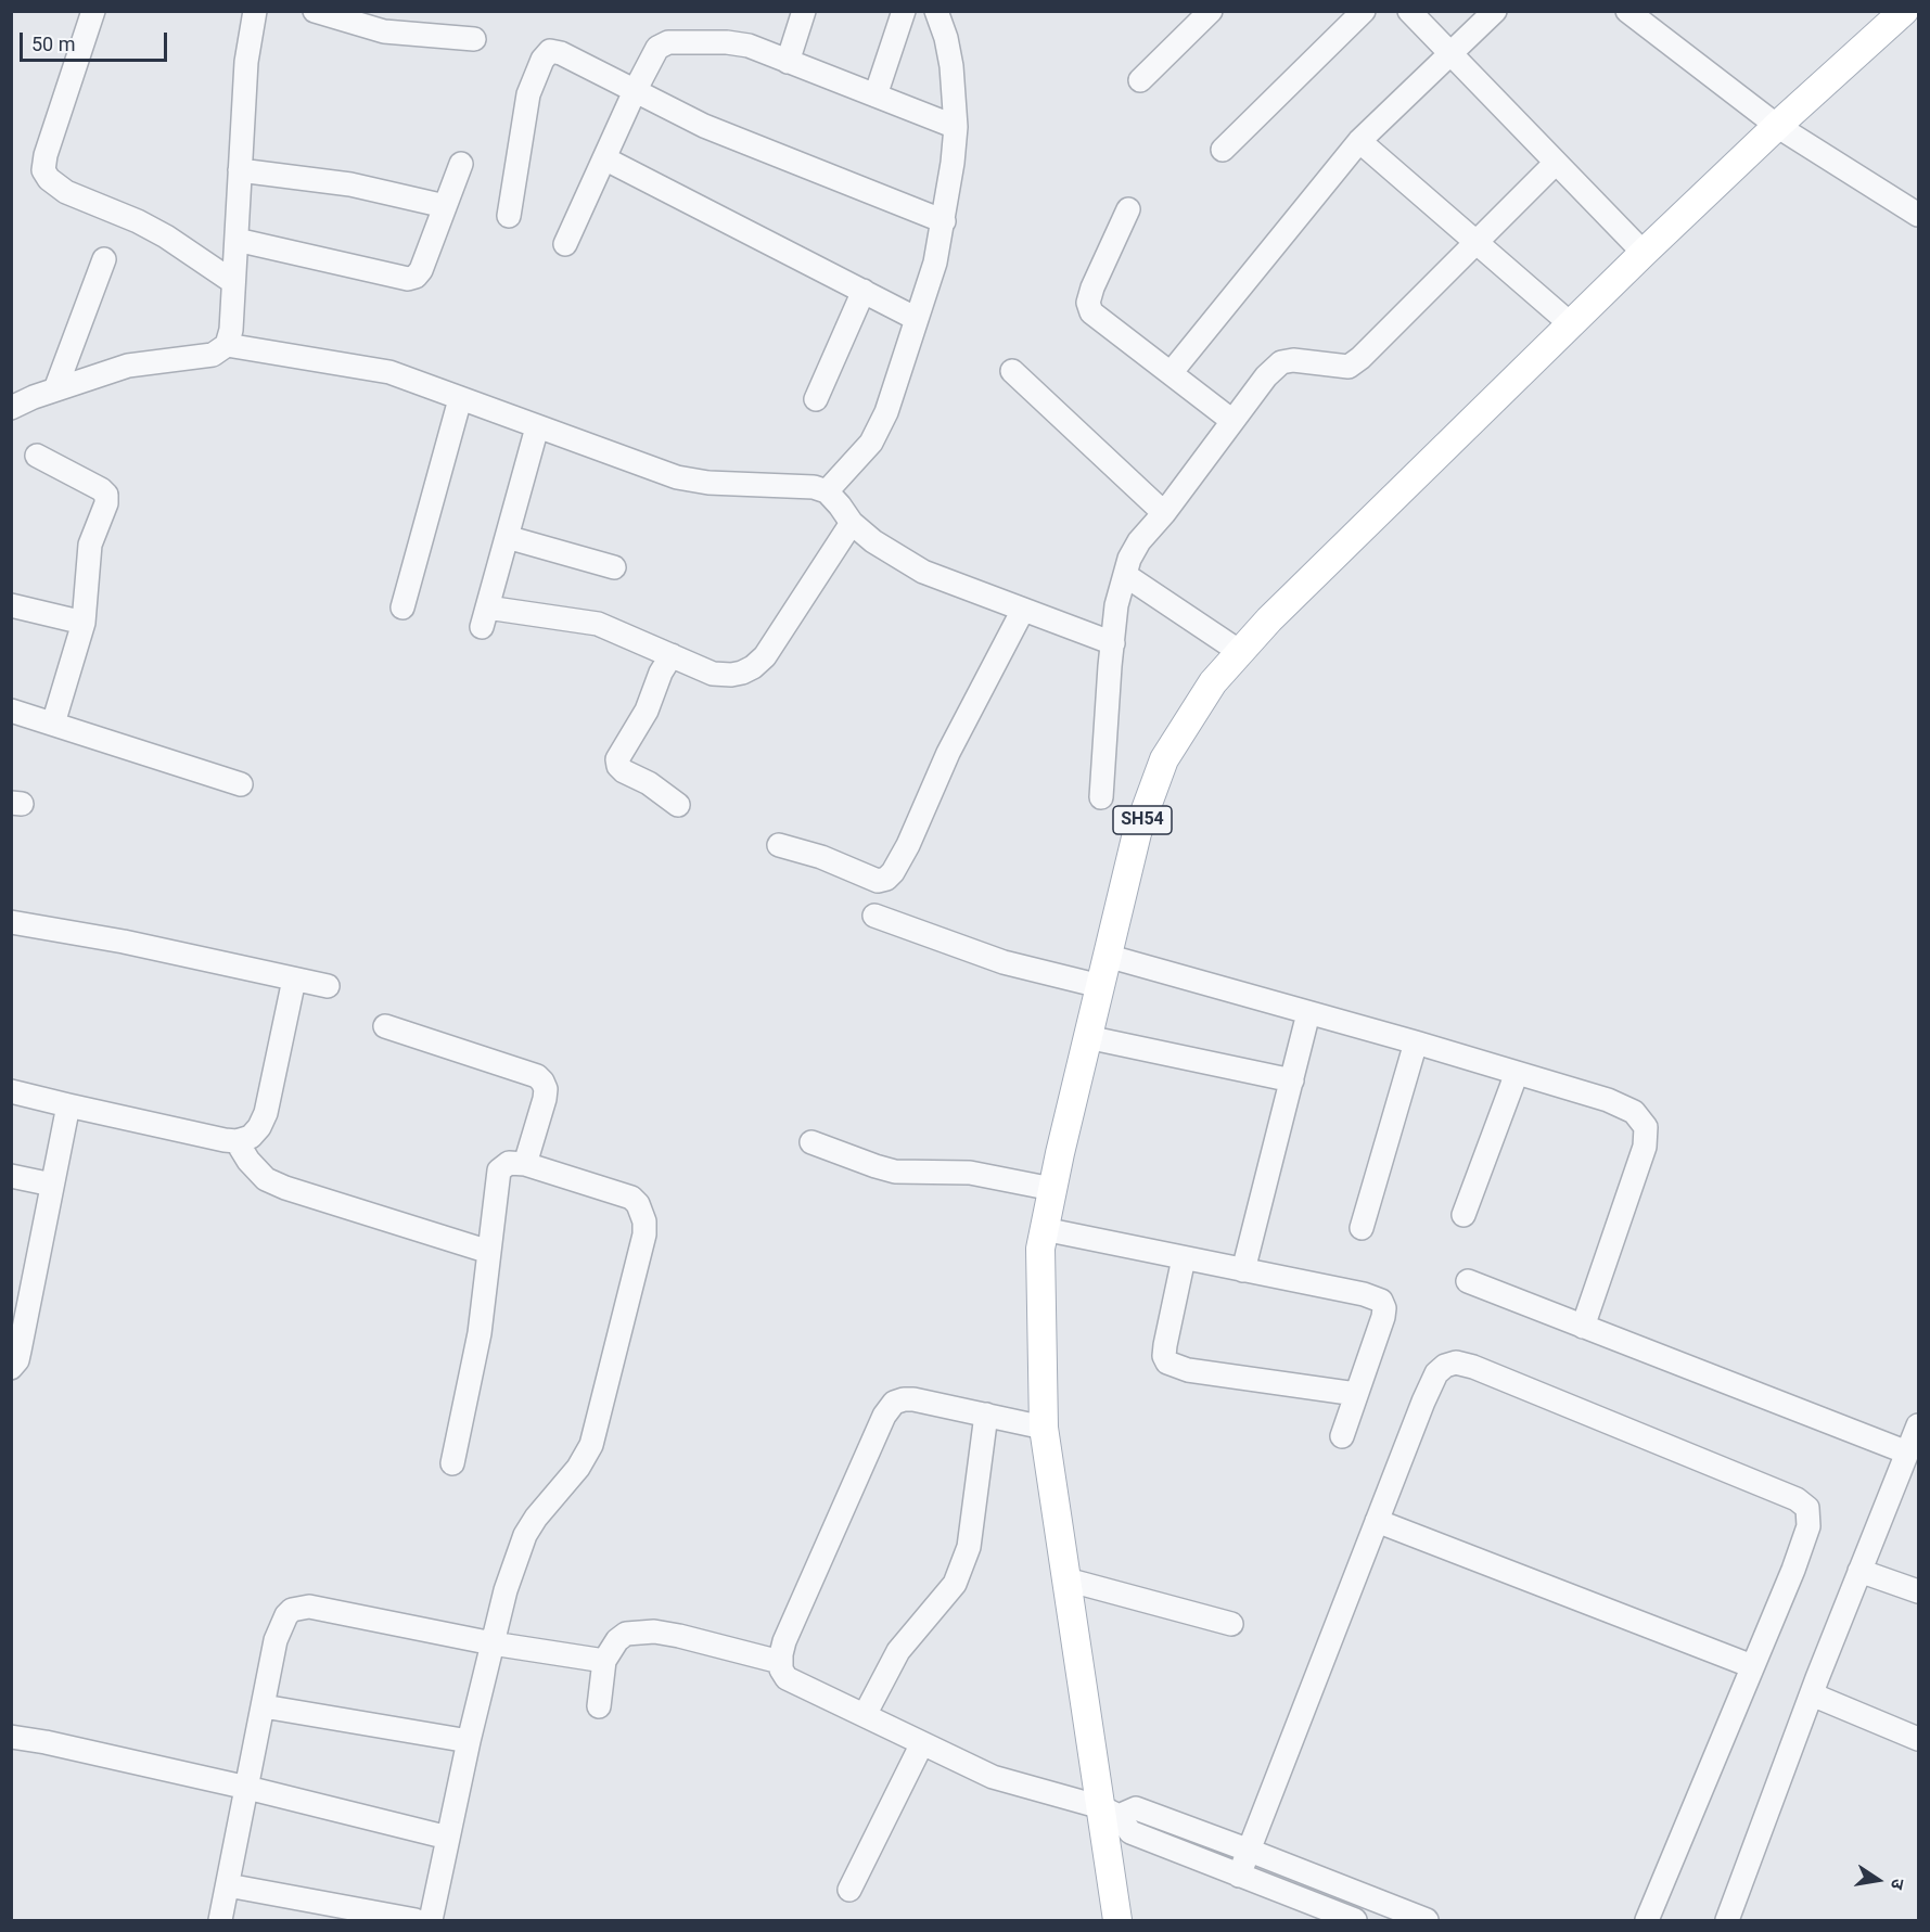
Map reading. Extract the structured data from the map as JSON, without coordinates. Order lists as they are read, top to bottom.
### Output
{
  "streets": {
    "main road": ["SH54"]
  },
  "scale_bar": "50 m",
  "north": "right"
}
